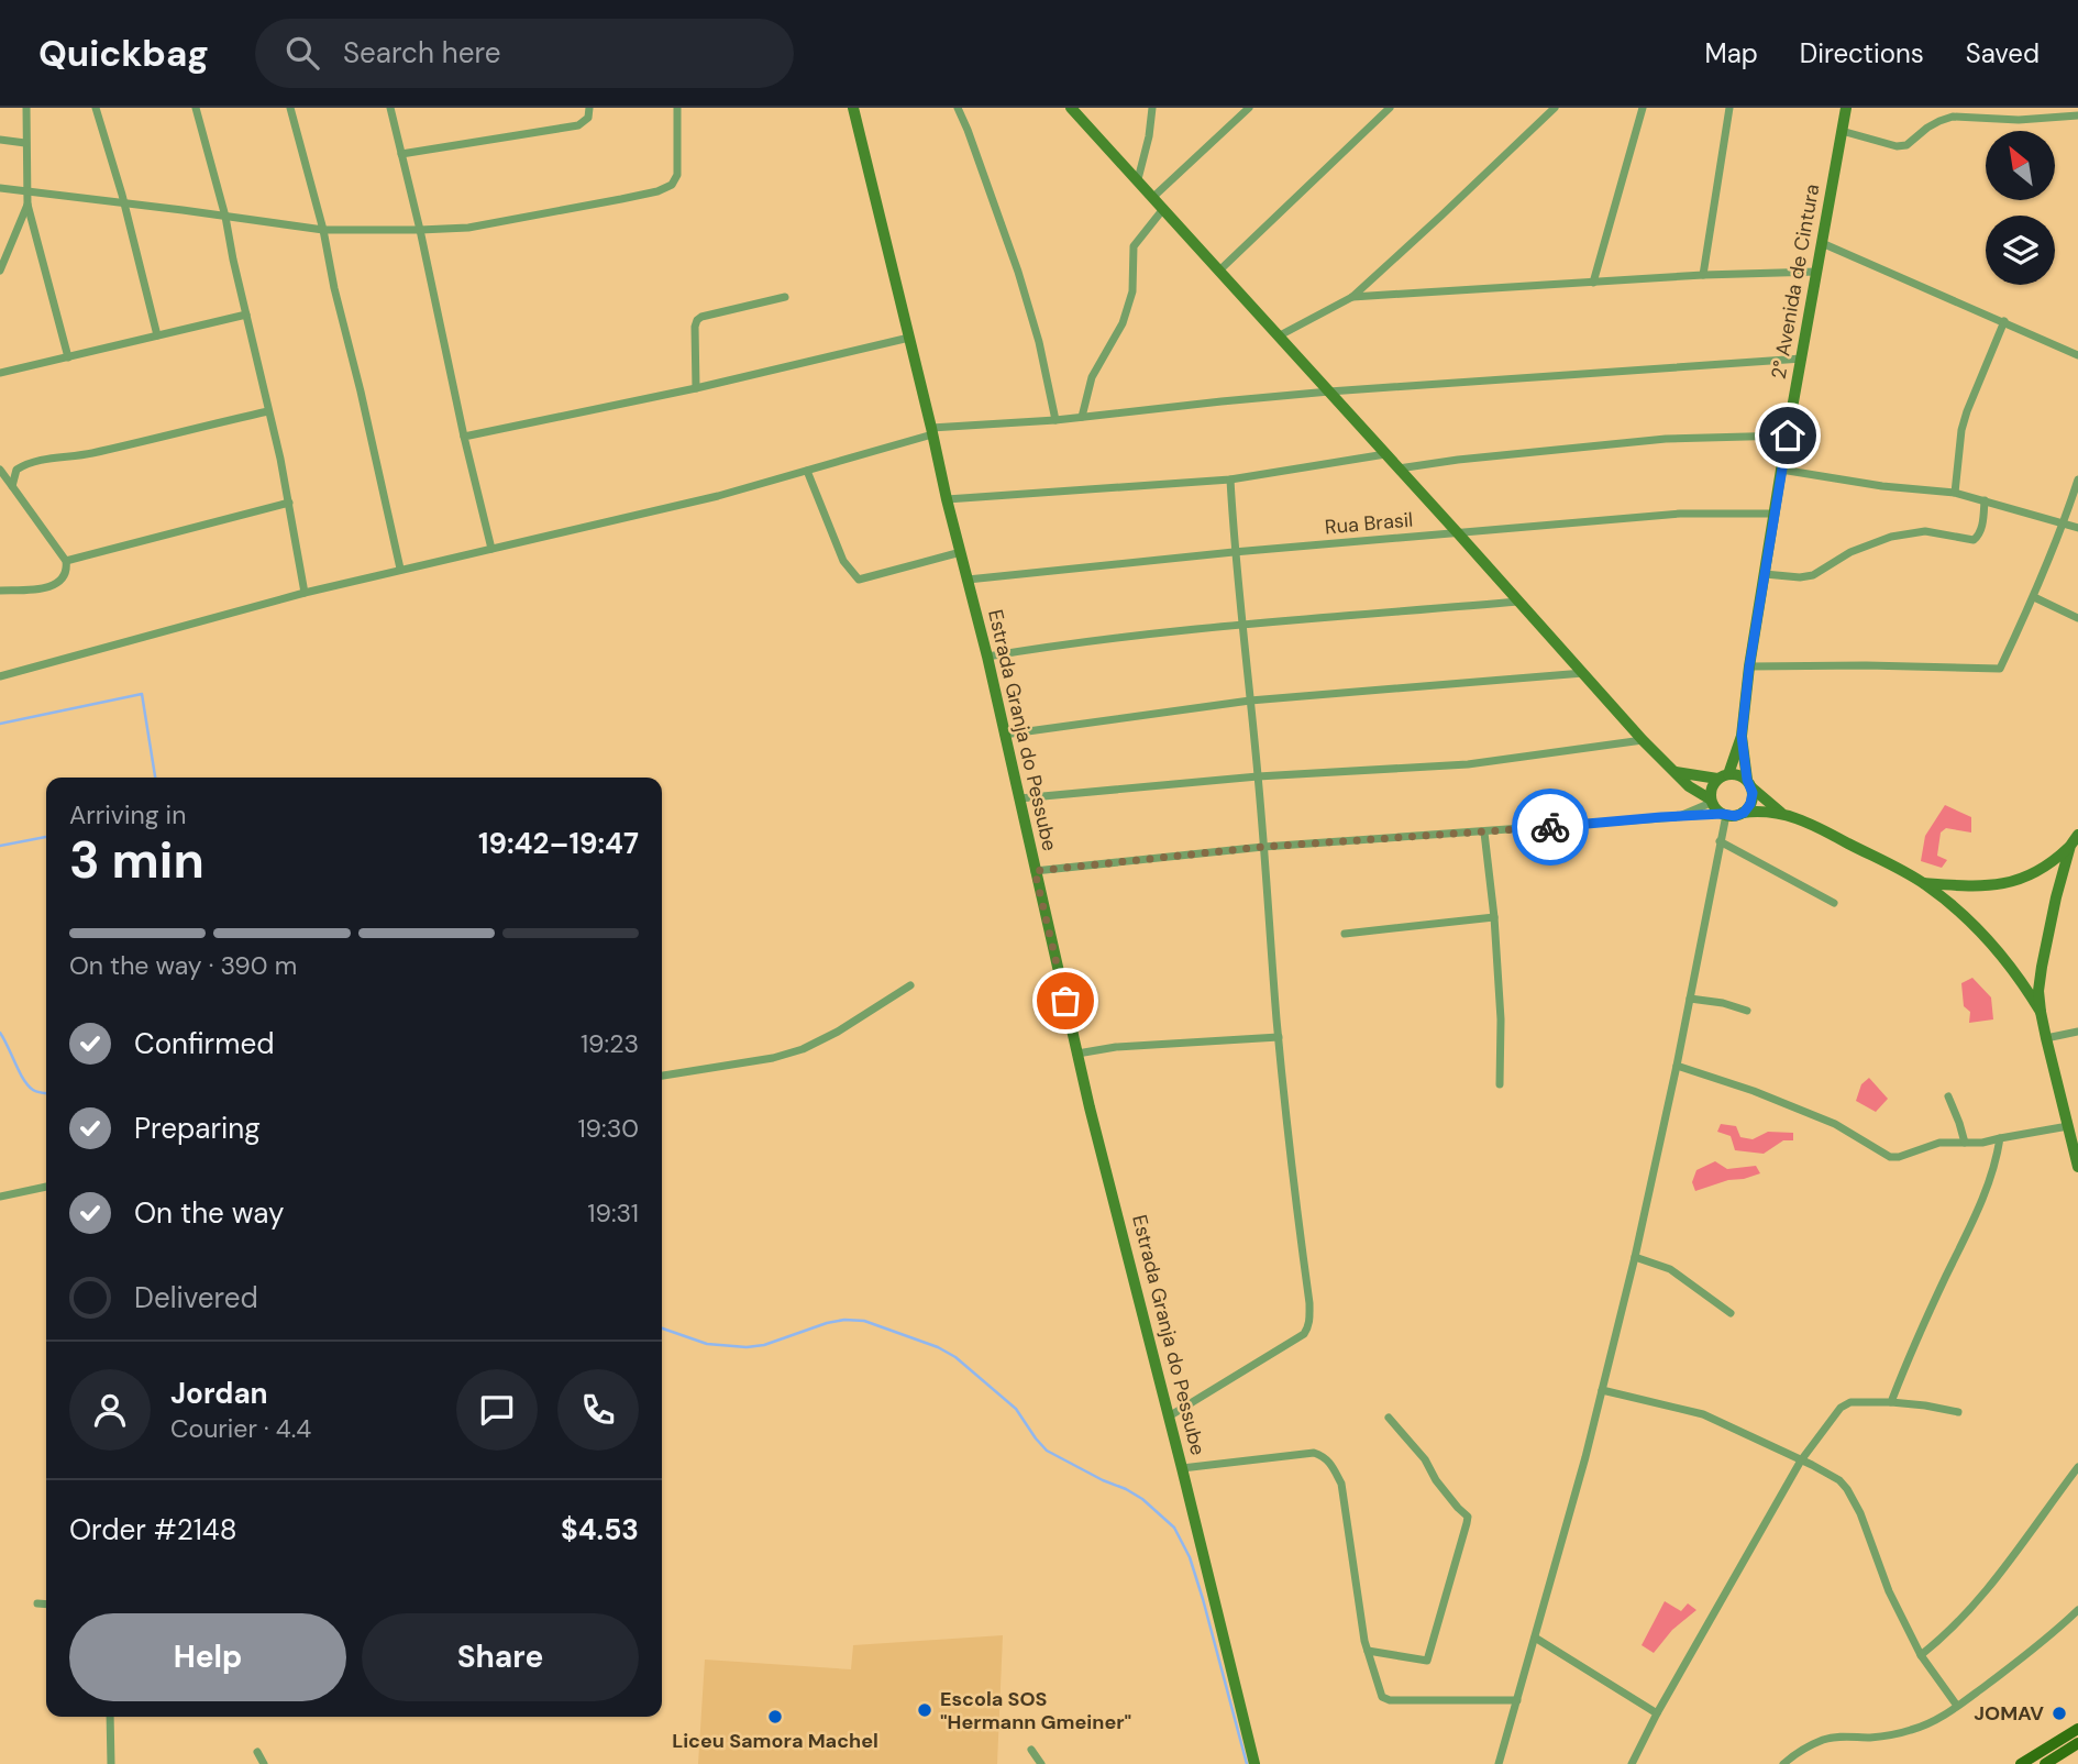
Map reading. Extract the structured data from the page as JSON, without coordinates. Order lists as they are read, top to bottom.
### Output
{
  "streets": {
    "street": ["2° Avenida de Cintura", "Rua Brasil", "Estrada Granja do Pessube"]
  },
  "crossings": [
    ["2° Avenida de Cintura", "Rua Brasil"],
    ["Rua Brasil", "Estrada Granja do Pessube"]
  ],
  "places": ["Escola SOS \"Hermann Gmeiner\"", "JOMAV", "Liceu Samora Machel"],
  "north": "top left",
  "page": {
    "header": "Quickbag",
    "search": "Search here",
    "nav": ["Map", "Directions", "Saved"],
    "heading": ["3 min", "Arriving in", "19:42–19:47"],
    "panel": [
      "Jordan",
      "Courier · 4.4",
      "Order #2148",
      "$4.53"
    ],
    "bar": "On the way · 390 m",
    "list": [
      ["Confirmed", "19:23"],
      ["Preparing", "19:30"],
      ["On the way", "19:31"],
      "Delivered"
    ],
    "buttons": ["Help", "Share"]
  }
}
